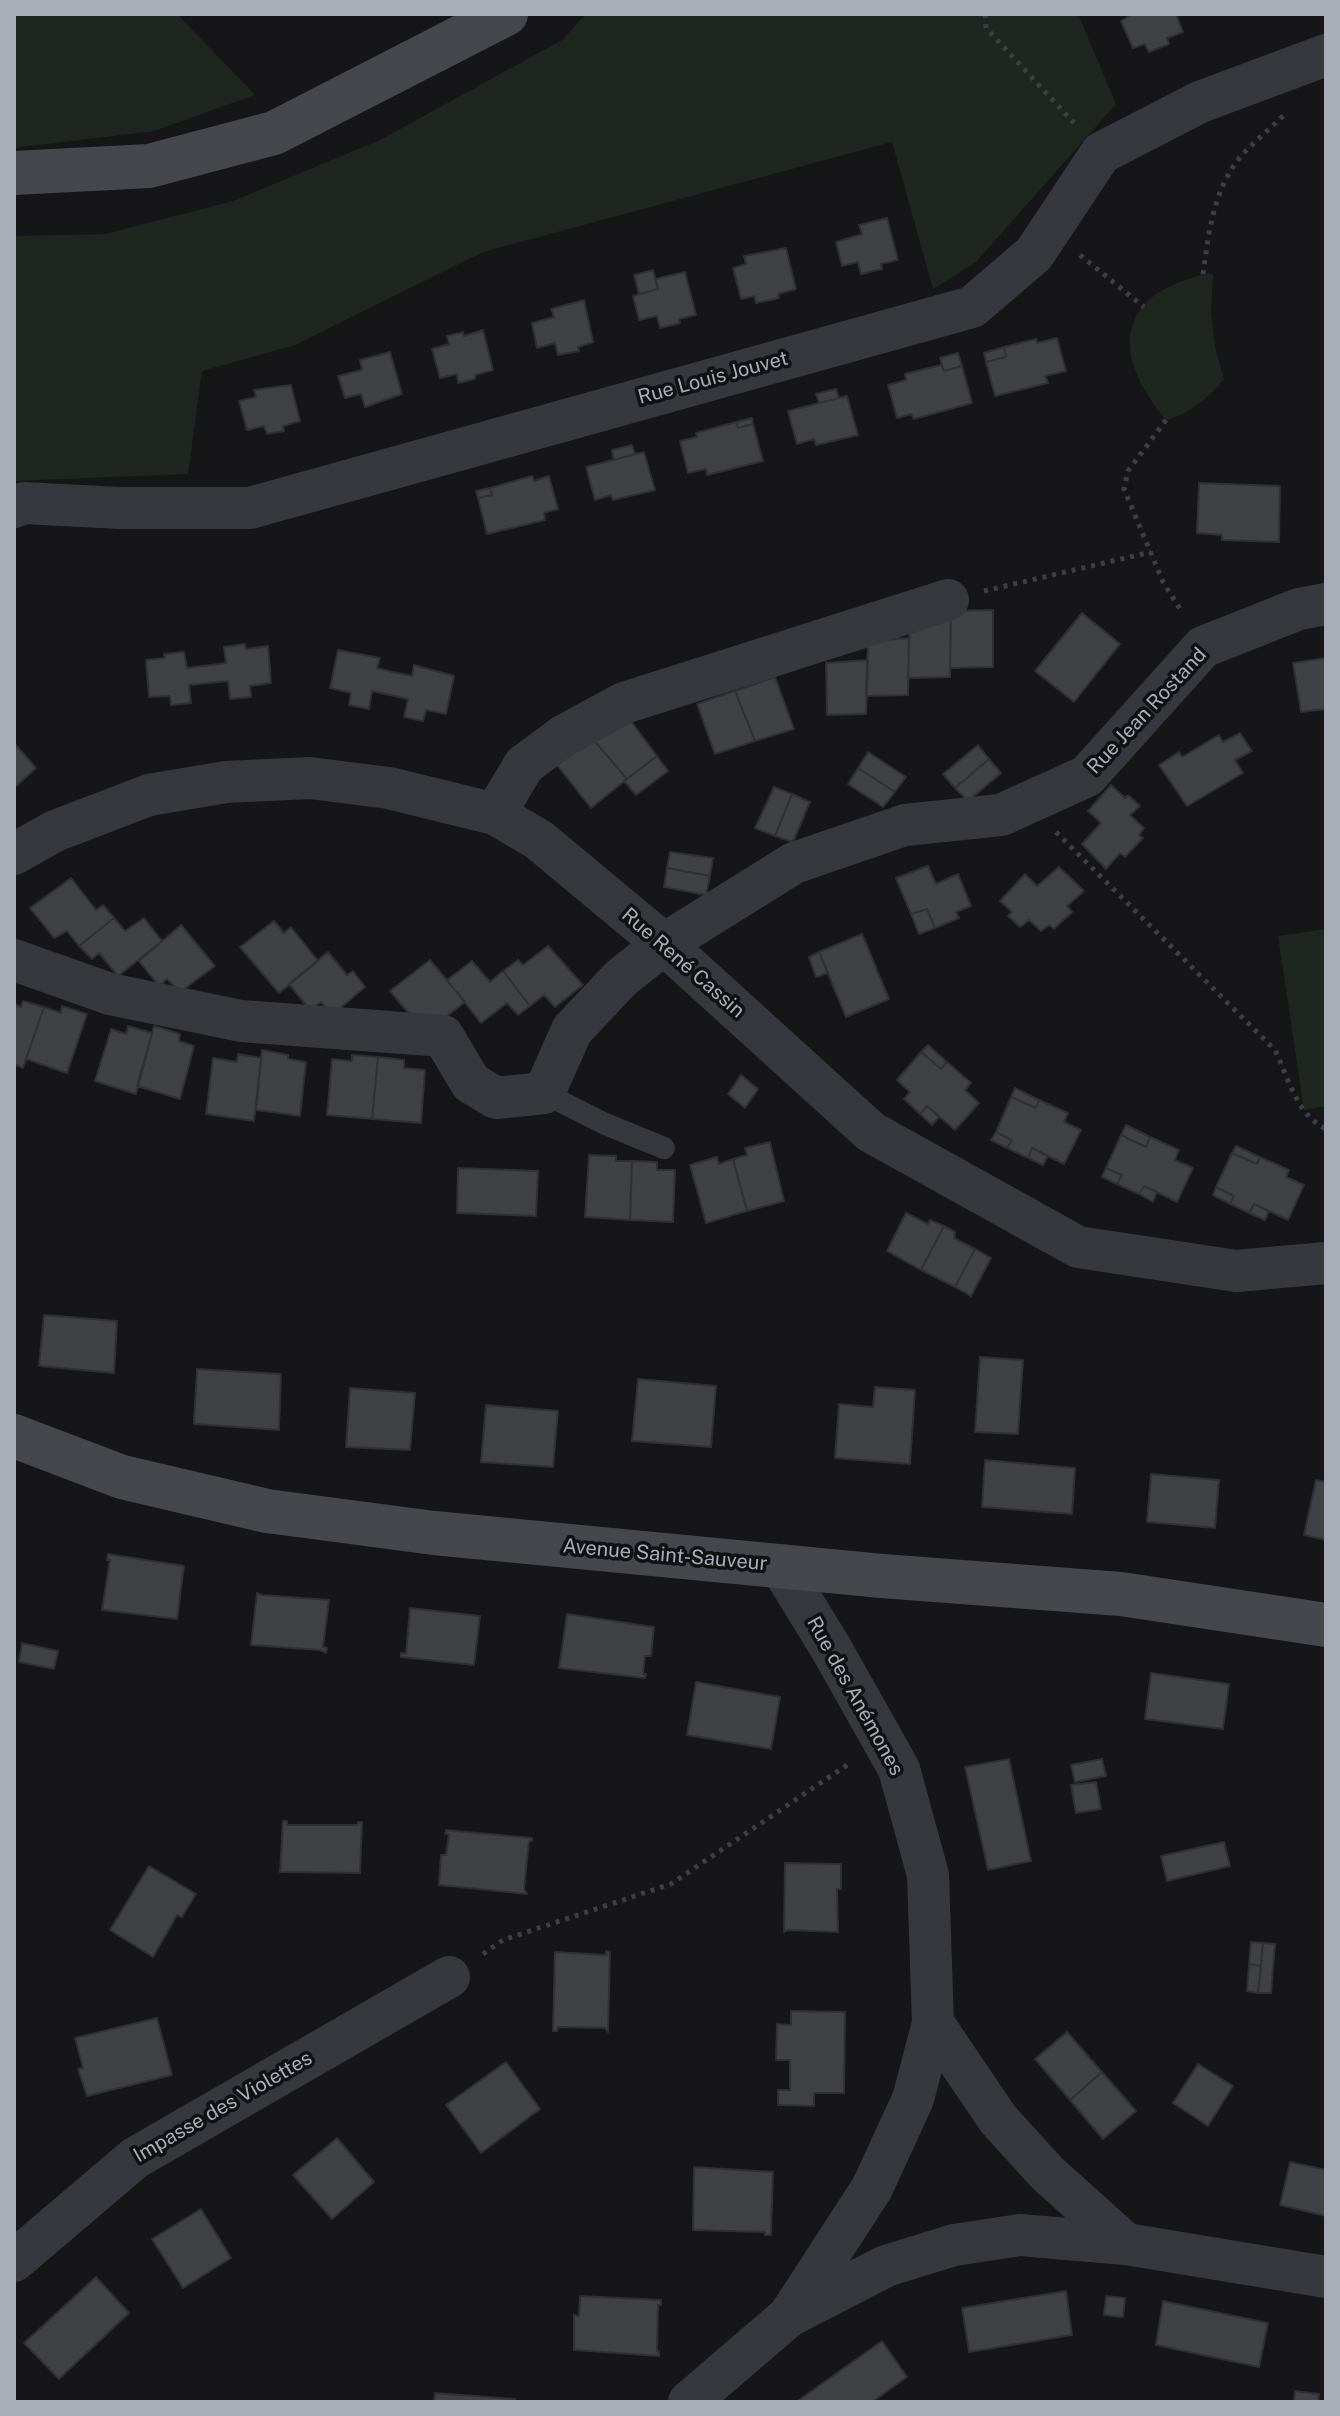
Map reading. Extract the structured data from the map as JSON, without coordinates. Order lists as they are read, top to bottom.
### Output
{
  "streets": {
    "street": [
      "Rue Louis Jouvet",
      "Rue Jean Rostand",
      "Rue René Cassin",
      "Avenue Saint-Sauveur",
      "Rue des Anémones",
      "Impasse des Violettes"
    ]
  },
  "crossings": [
    ["Rue Jean Rostand", "Rue René Cassin"],
    ["Avenue Saint-Sauveur", "Rue des Anémones"]
  ]
}
